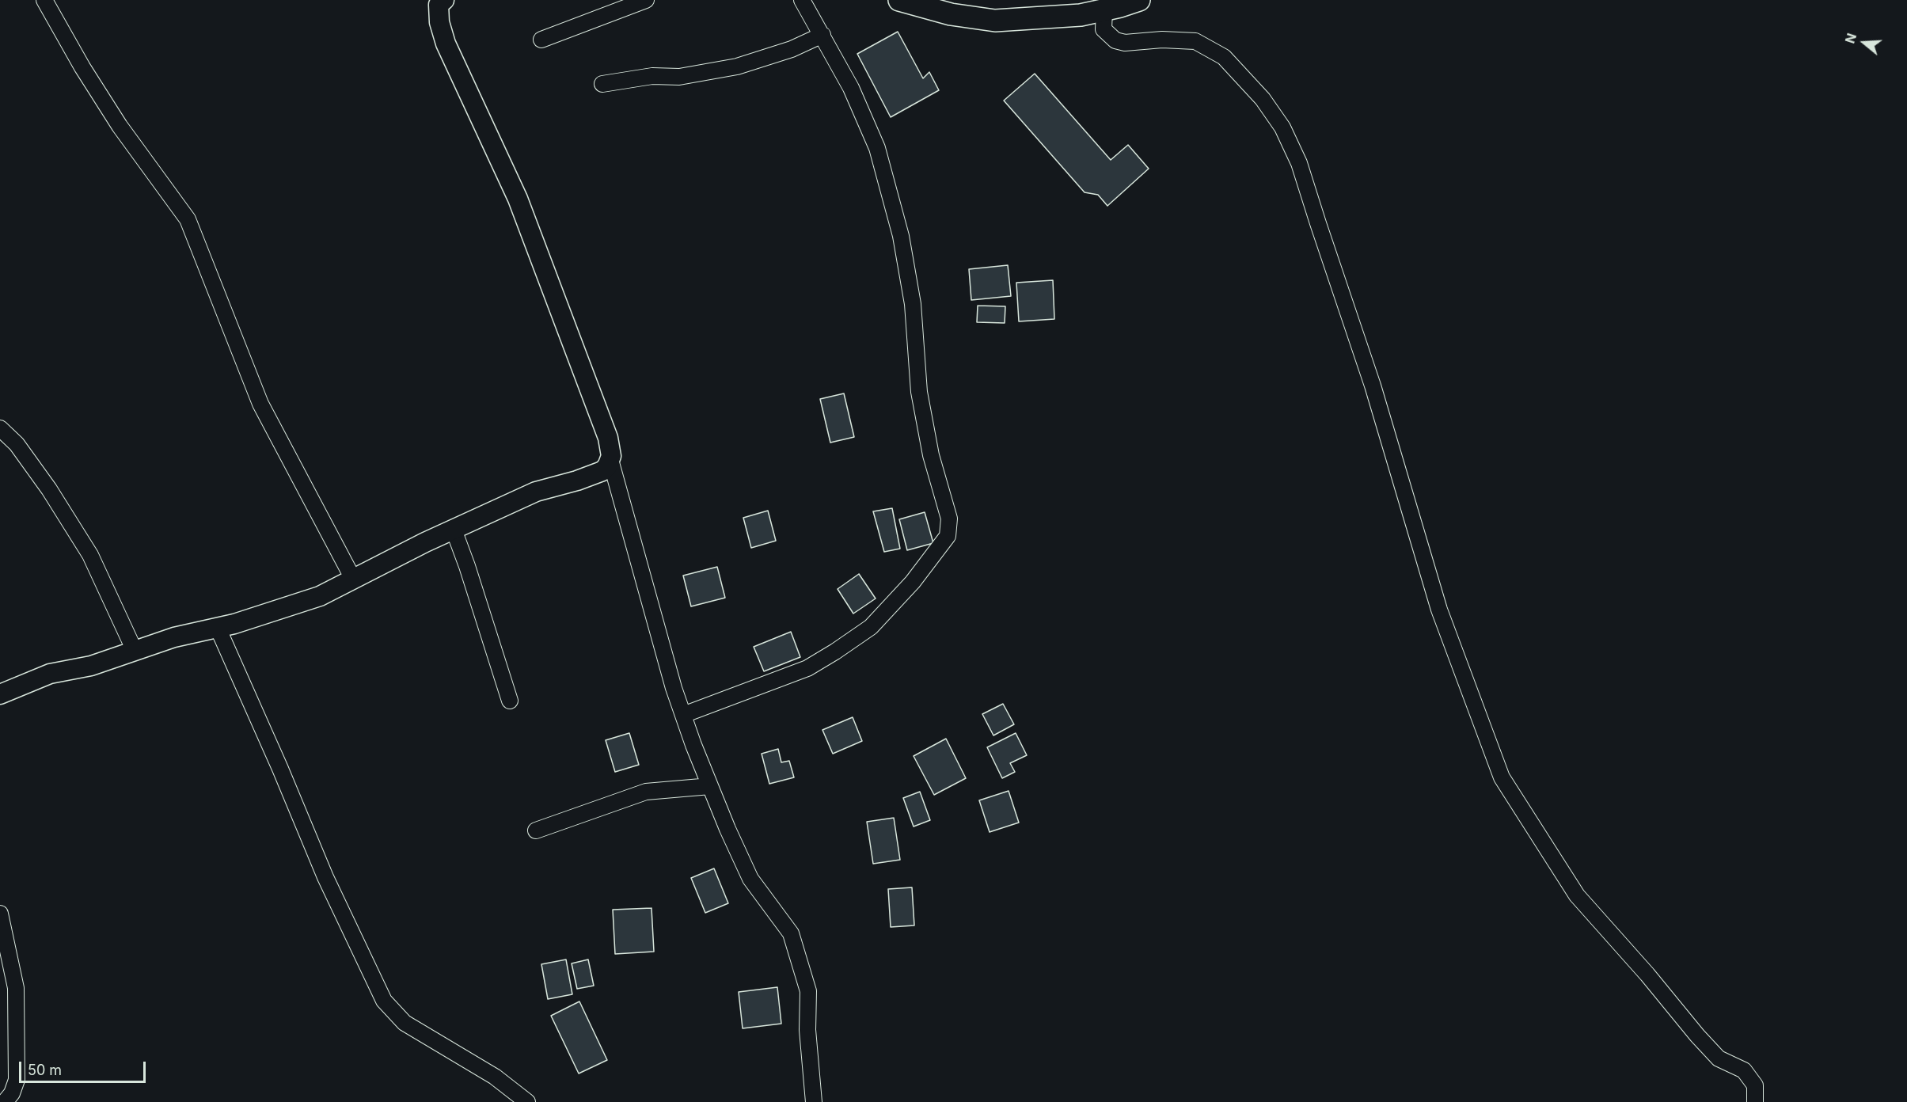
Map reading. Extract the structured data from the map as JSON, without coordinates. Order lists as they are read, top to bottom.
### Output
{
  "scale_bar": "50 m",
  "north": "left"
}
